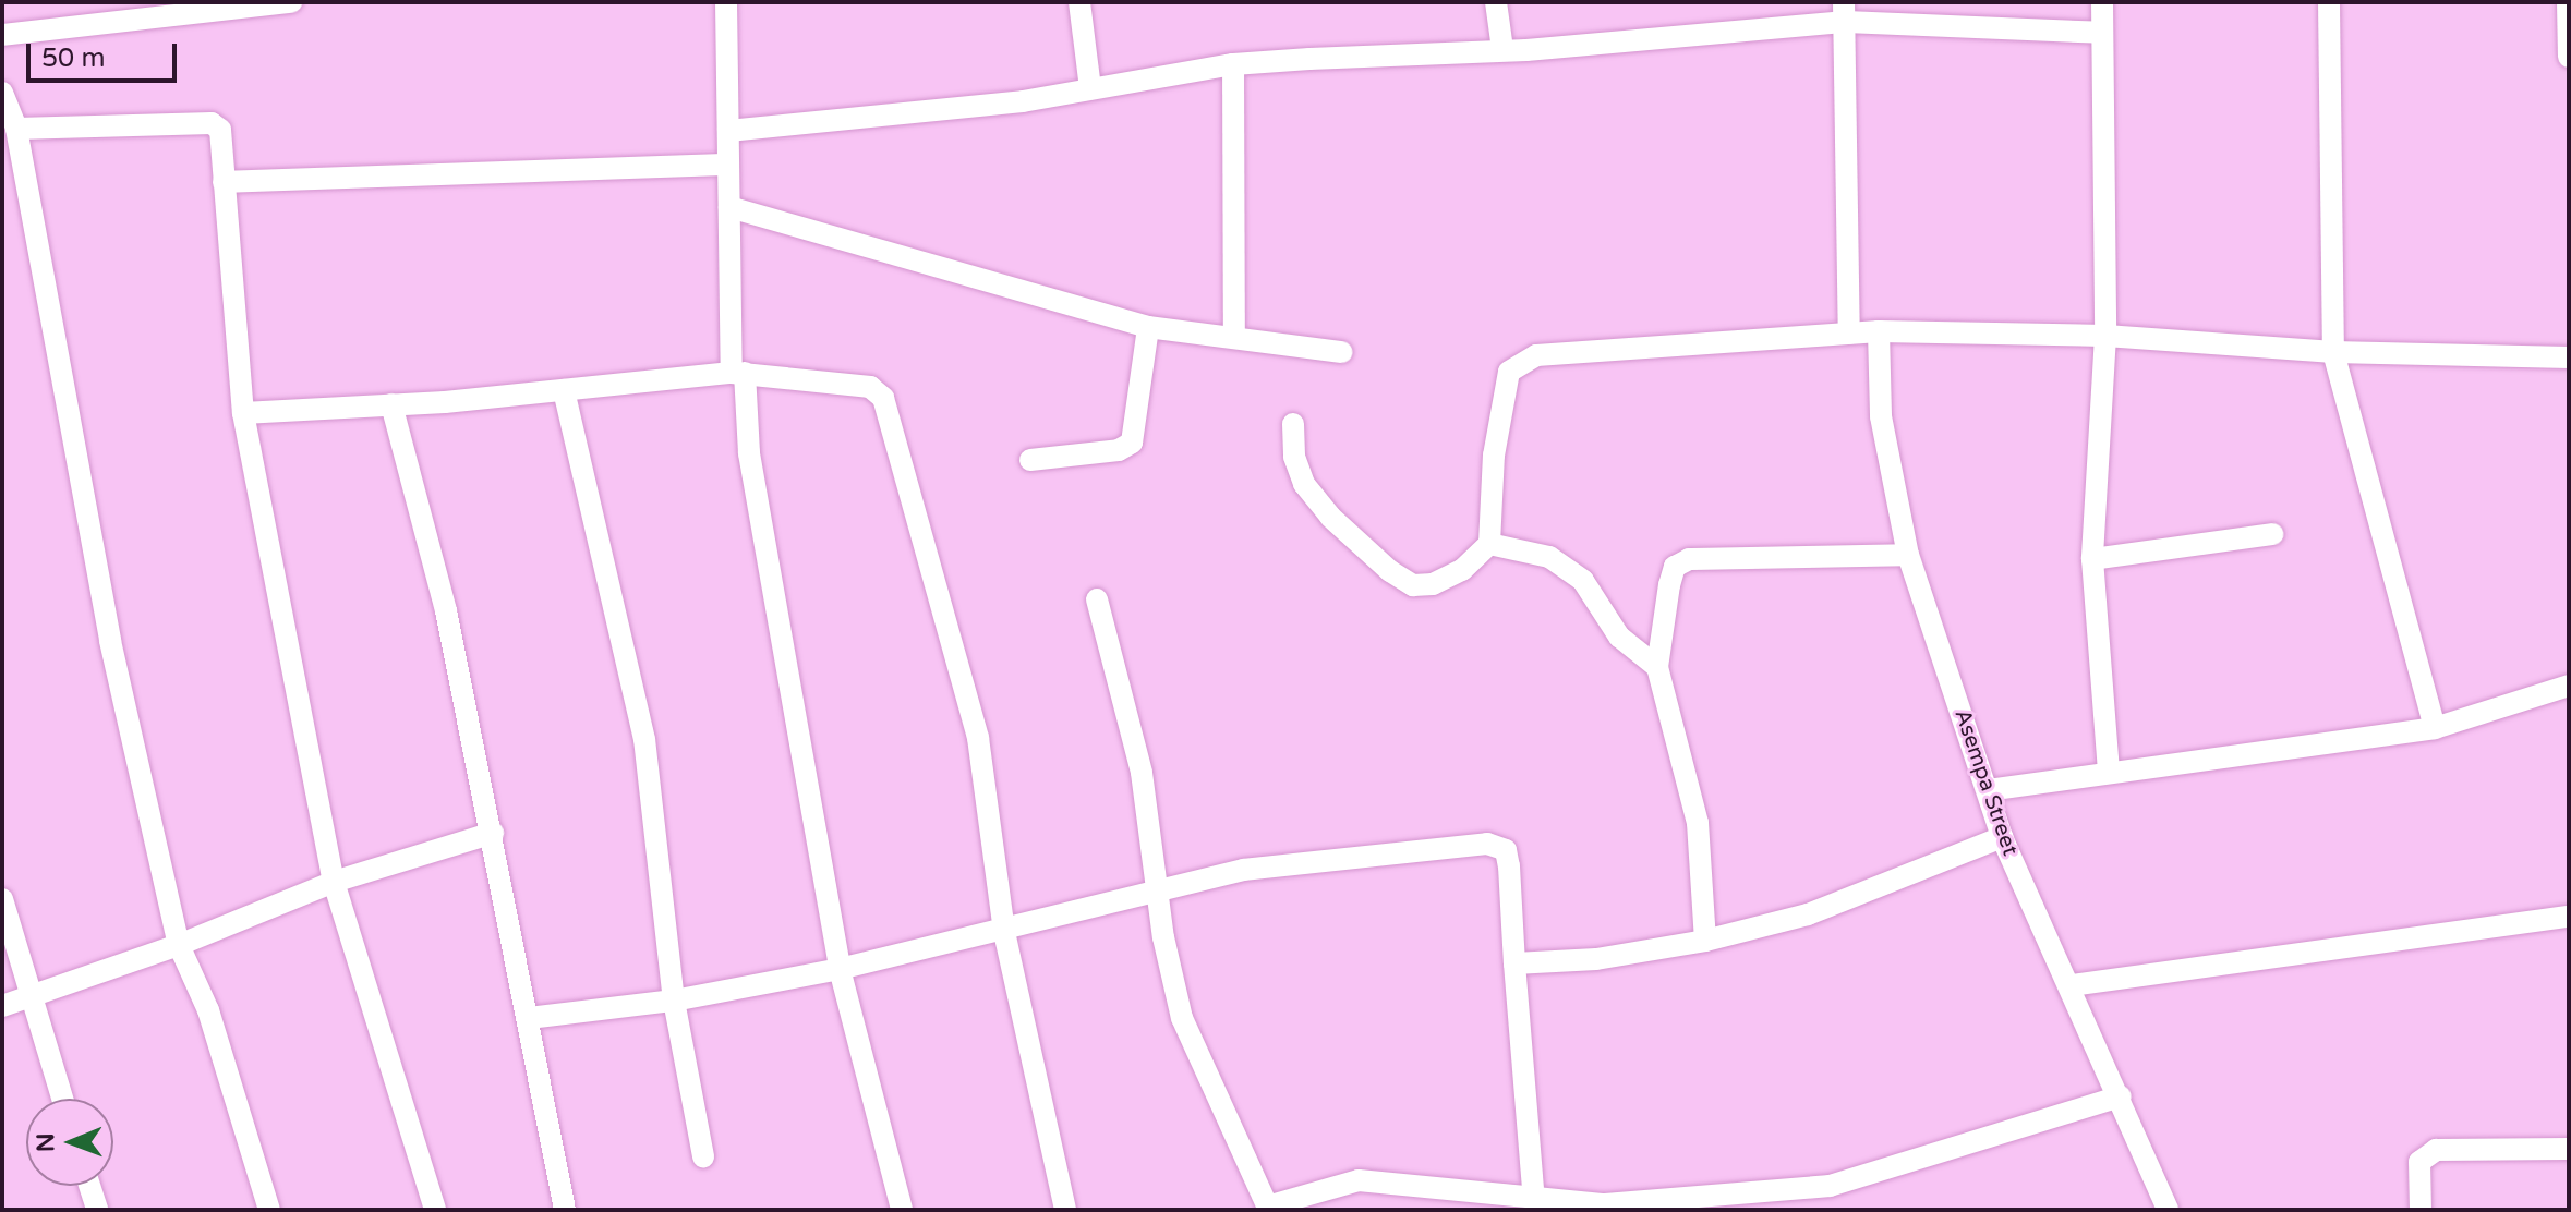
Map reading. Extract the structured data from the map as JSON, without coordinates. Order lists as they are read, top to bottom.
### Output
{
  "streets": {
    "street": ["Asempa Street"]
  },
  "scale_bar": "50 m",
  "north": "left"
}
